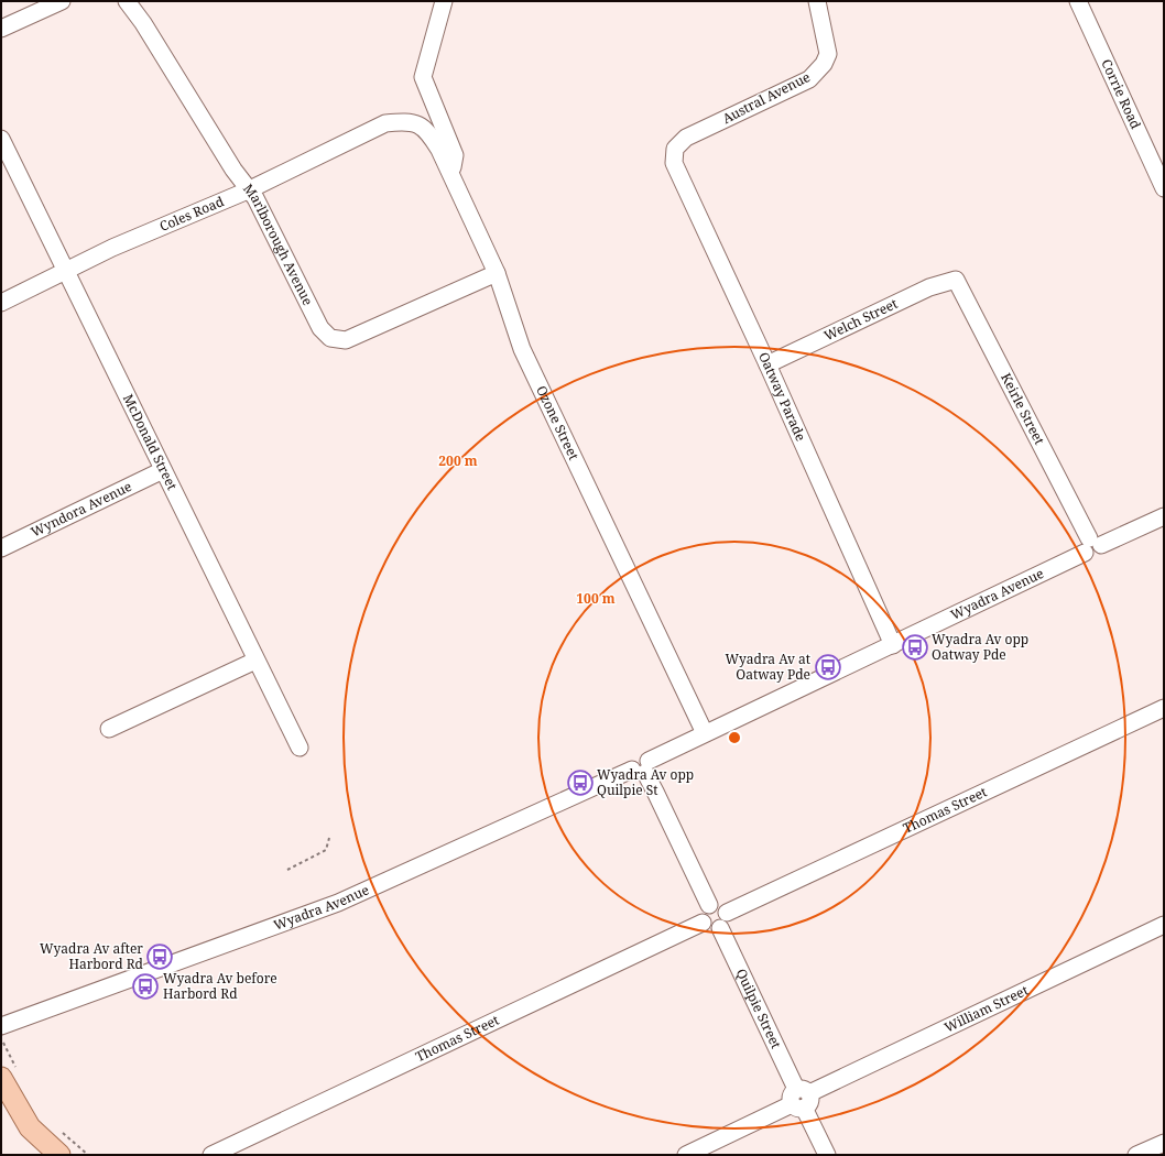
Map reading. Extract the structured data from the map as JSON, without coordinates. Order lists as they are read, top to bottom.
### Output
{
  "streets": {
    "street": [
      "Corrie Road",
      "Austral Avenue",
      "Coles Road",
      "Marlborough Avenue",
      "Welch Street",
      "Oatway Parade",
      "Keirle Street",
      "Ozone Street",
      "McDonald Street",
      "Wyndora Avenue",
      "Wyadra Avenue",
      "Thomas Street",
      "Quilpie Street",
      "William Street"
    ]
  },
  "crossings": [
    ["Austral Avenue", "Oatway Parade"],
    ["Coles Road", "Marlborough Avenue"],
    ["Coles Road", "Ozone Street"],
    ["Coles Road", "McDonald Street"],
    ["Marlborough Avenue", "Ozone Street"],
    ["Welch Street", "Oatway Parade"],
    ["Welch Street", "Keirle Street"],
    ["Oatway Parade", "Wyadra Avenue"],
    ["Keirle Street", "Wyadra Avenue"],
    ["Ozone Street", "Wyadra Avenue"],
    ["McDonald Street", "Wyndora Avenue"],
    ["Thomas Street", "Quilpie Street"],
    ["Quilpie Street", "William Street"]
  ],
  "places": {
    "bus stop": [
      "Wyadra Av opp Oatway Pde",
      "Wyadra Av at Oatway Pde",
      "Wyadra Av opp Quilpie St",
      "Wyadra Av after Harbord Rd",
      "Wyadra Av before Harbord Rd"
    ]
  },
  "rings": ["200 m", "100 m"]
}
